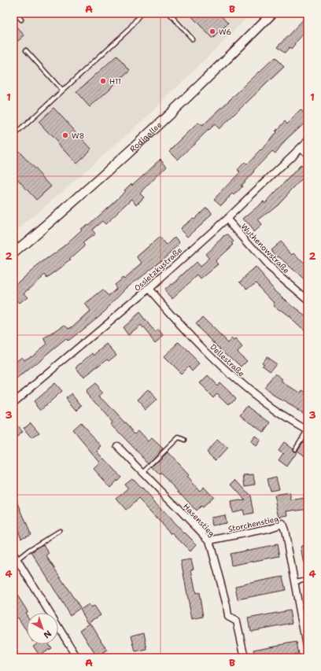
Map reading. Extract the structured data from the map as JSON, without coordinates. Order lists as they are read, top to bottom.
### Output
{
  "streets": {
    "main road": ["Rodigallee"],
    "street": [
      "Wuthenowstraße",
      "Ossietzkystraße",
      "Dellestraße",
      "Hasenstieg",
      "Storchenstieg"
    ]
  },
  "crossings": [
    ["Wuthenowstraße", "Ossietzkystraße"],
    ["Ossietzkystraße", "Dellestraße"],
    ["Hasenstieg", "Storchenstieg"]
  ],
  "places": ["W6", "H11", "W8"],
  "north": "bottom right",
  "grid": {
    "columns": ["A", "B"],
    "rows": [
      "1",
      "2",
      "3",
      "4"
    ]
  }
}
